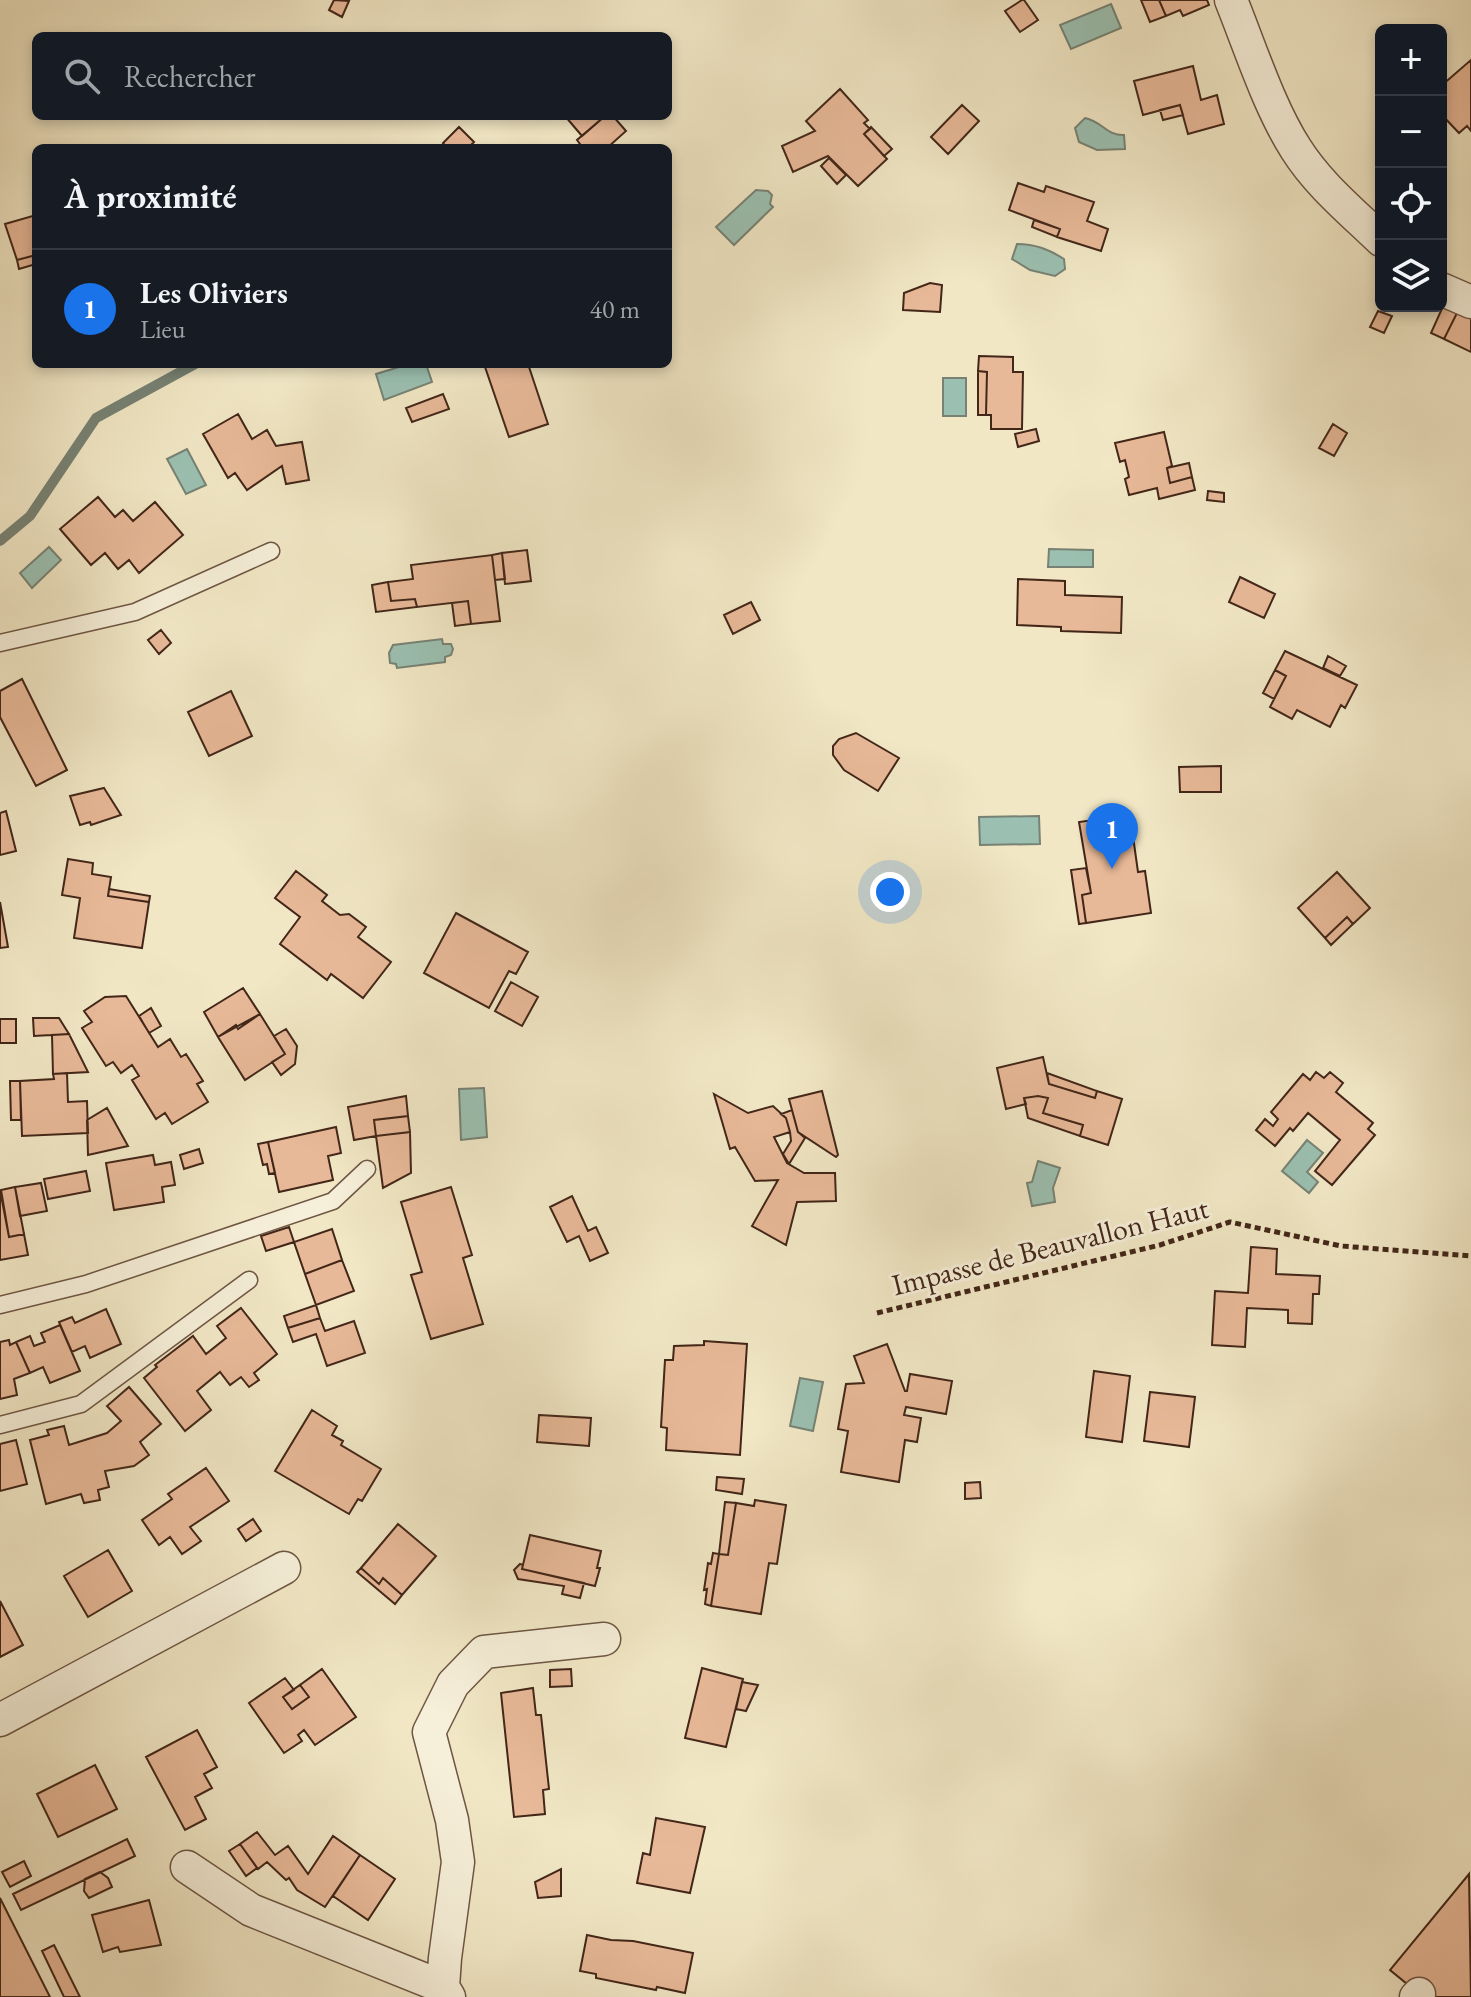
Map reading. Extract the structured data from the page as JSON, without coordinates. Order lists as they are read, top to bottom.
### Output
{
  "streets": {
    "path": ["Impasse de Beauvallon Haut"]
  },
  "page": {
    "map_buttons": ["+", "−"],
    "search": "Rechercher",
    "heading": "À proximité",
    "list": [
      {
        "mark": "1",
        "name": "Les Oliviers",
        "note": "Lieu",
        "value": "40 m"
      }
    ],
    "pins": "1"
  }
}
